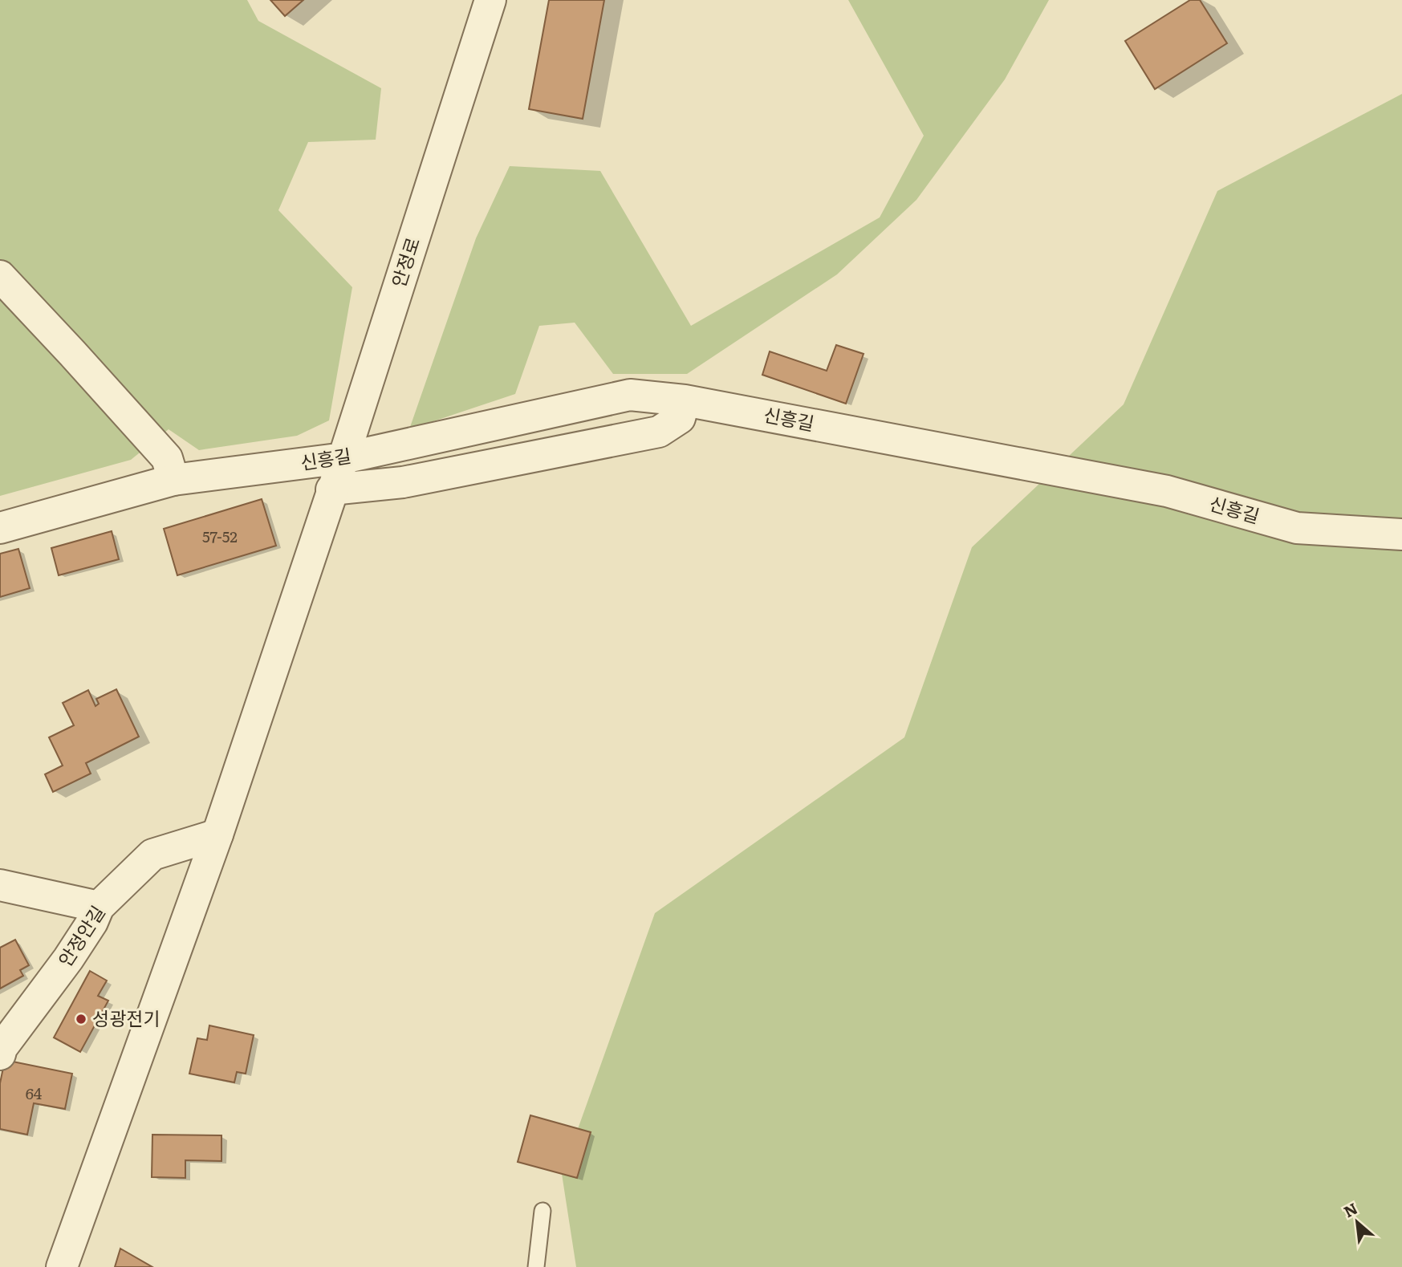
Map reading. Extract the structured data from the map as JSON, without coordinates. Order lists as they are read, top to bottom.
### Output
{
  "streets": {
    "street": ["안정로", "신흥길", "안정안길"]
  },
  "crossings": [
    ["안정로", "신흥길"],
    ["안정로", "안정안길"]
  ],
  "places": ["성광전기"],
  "house_numbers": ["57-52", "64"],
  "north": "top left"
}
